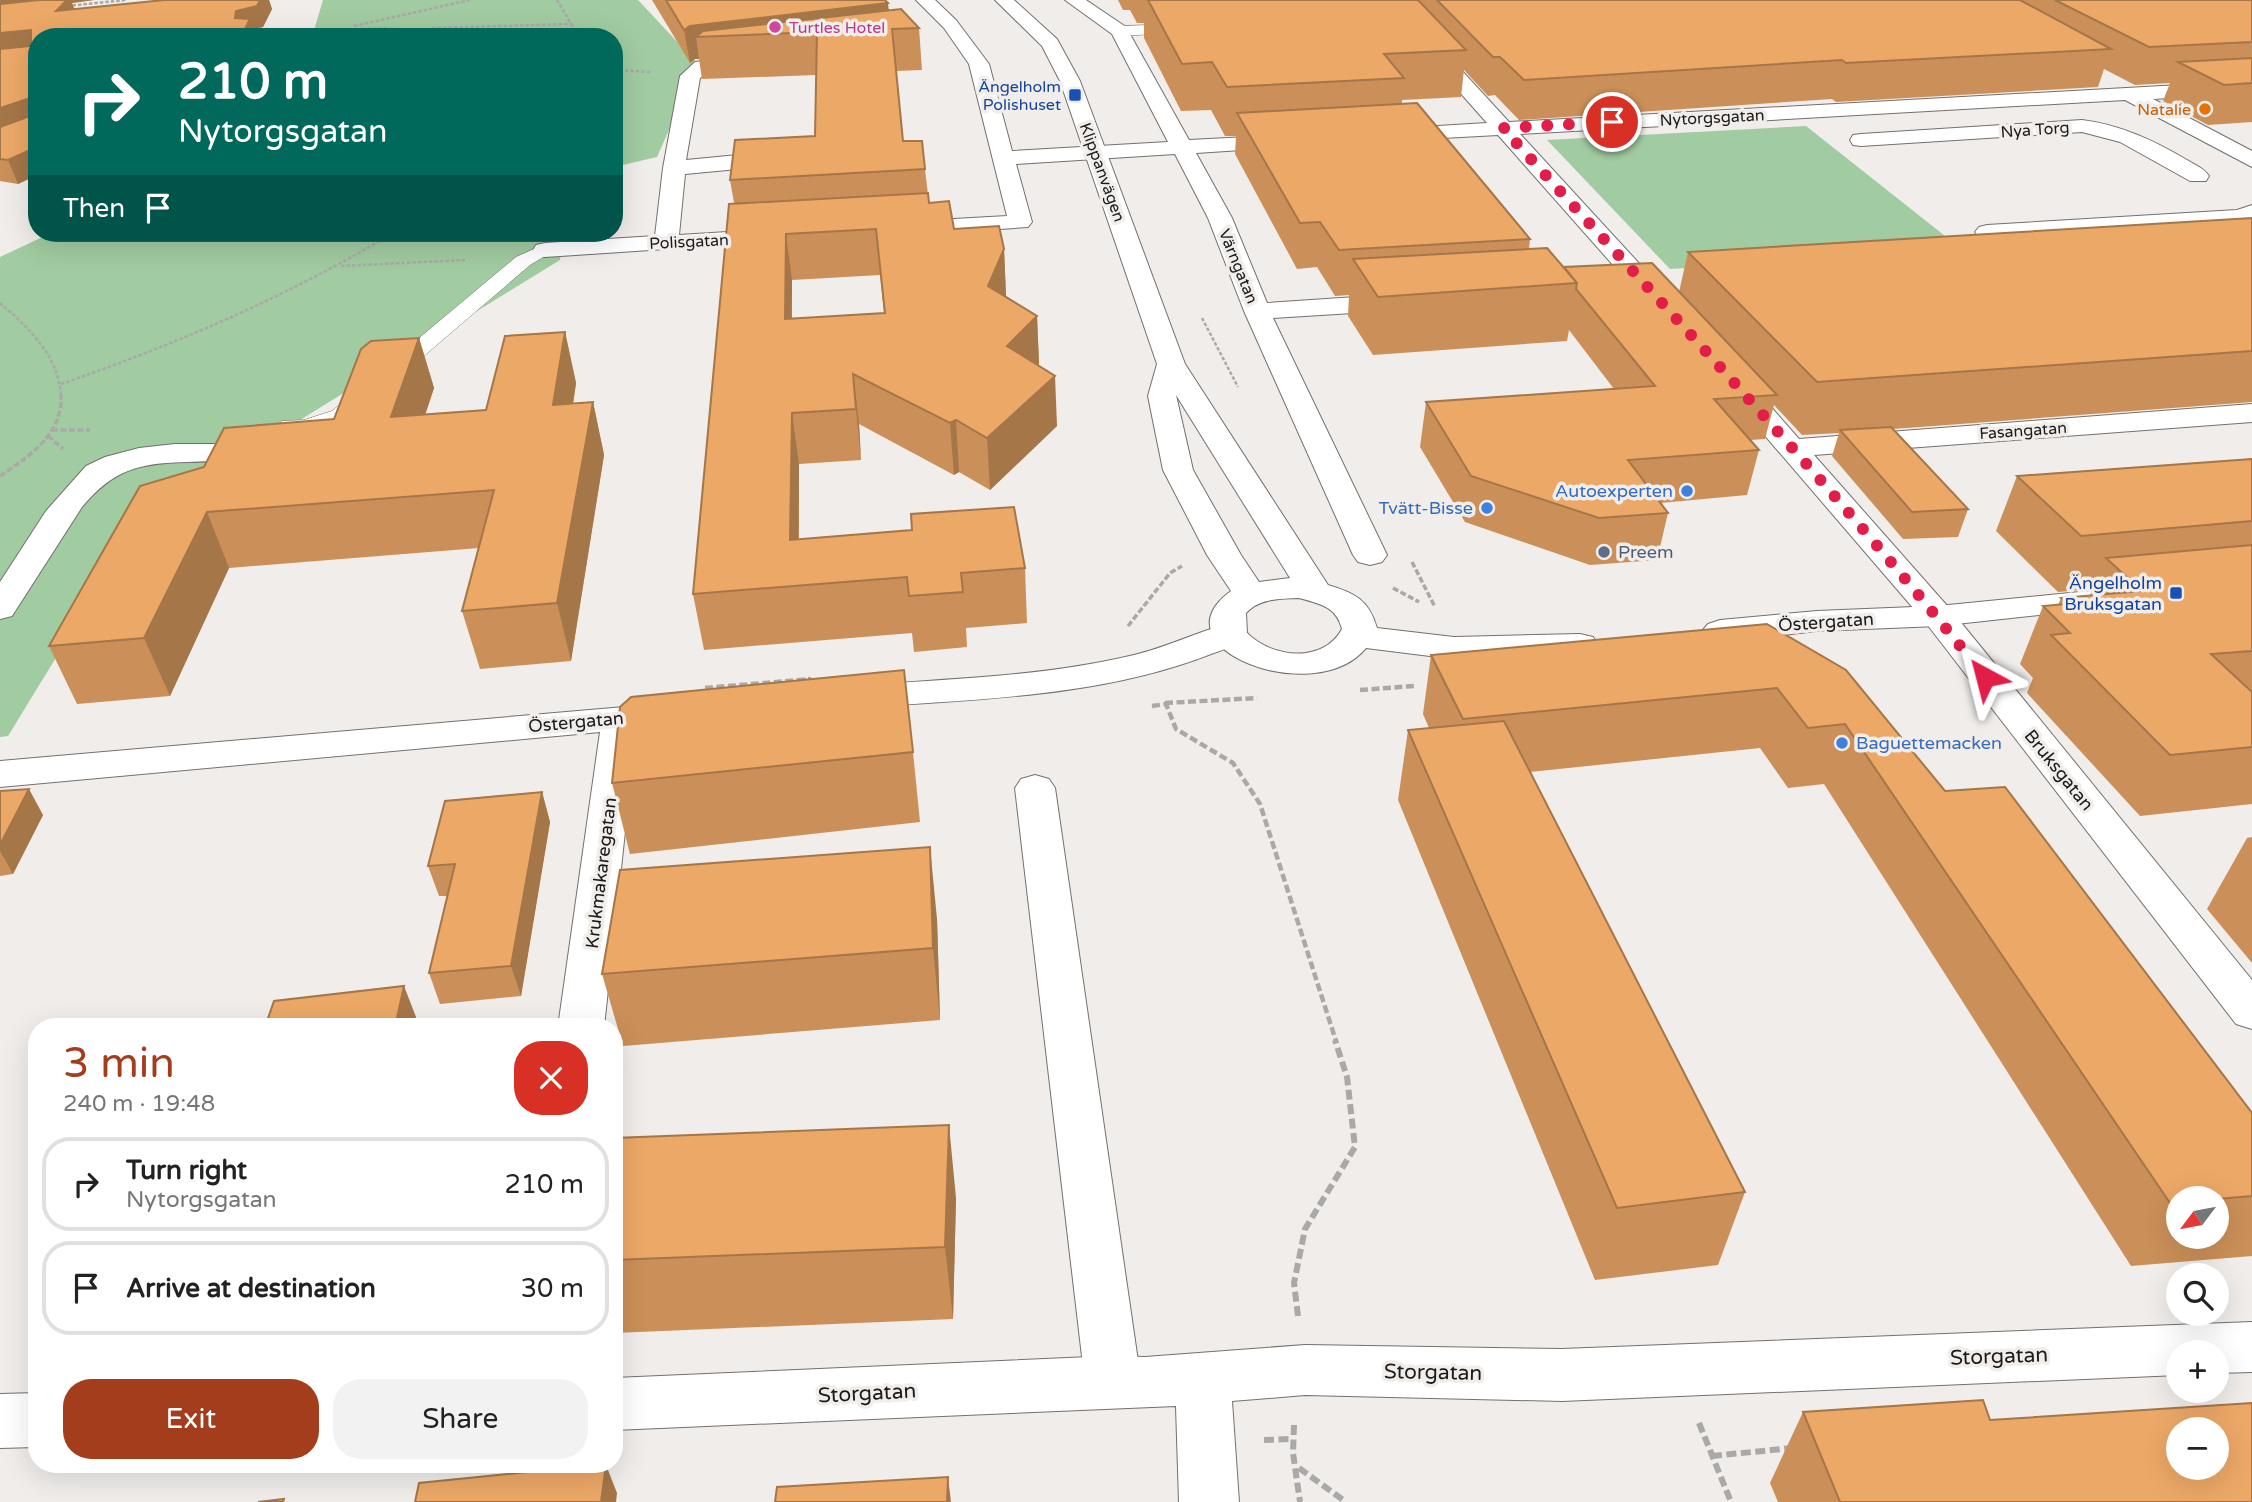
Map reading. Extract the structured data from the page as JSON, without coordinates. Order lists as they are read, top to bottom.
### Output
{
  "streets": {
    "street": [
      "Nytorgsgatan",
      "Nya Torg",
      "Klippanvägen",
      "Polisgatan",
      "Värngatan",
      "Fasangatan",
      "Östergatan",
      "Bruksgatan",
      "Krukmakaregatan",
      "Storgatan"
    ]
  },
  "crossings": [
    ["Fasangatan", "Bruksgatan"],
    ["Östergatan", "Bruksgatan"],
    ["Östergatan", "Krukmakaregatan"]
  ],
  "places": {
    "other": [
      "Turtles Hotel",
      "Natalie",
      "Autoexperten",
      "Tvätt-Bisse",
      "Preem",
      "Baguettemacken"
    ],
    "transit": ["Ängelholm Polishuset", "Ängelholm Bruksgatan"]
  },
  "north": "bottom left",
  "page": {
    "turn": ["210 m", "Nytorgsgatan"],
    "then": "Then",
    "heading": ["3 min", "240 m · 19:48"],
    "list": [
      {
        "name": "Turn right",
        "note": "Nytorgsgatan",
        "value": "210 m"
      },
      {
        "name": "Arrive at destination",
        "value": "30 m"
      }
    ],
    "map_buttons": ["+", "−"],
    "buttons": ["Exit", "Share"]
  }
}
